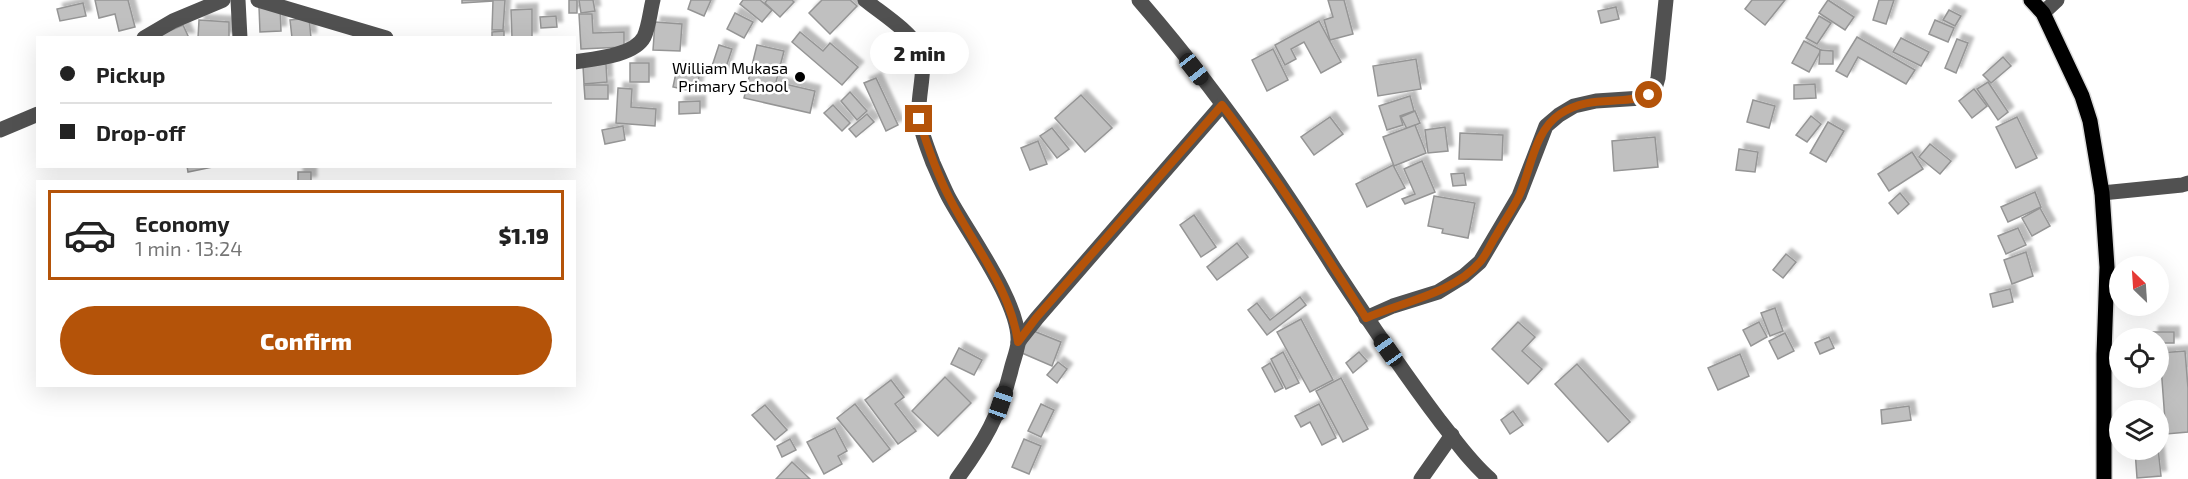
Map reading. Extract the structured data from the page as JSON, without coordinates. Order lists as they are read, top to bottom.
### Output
{
  "places": ["William Mukasa Primary School"],
  "north": "top left",
  "page": {
    "bubble": "2 min",
    "banner": ["Pickup", "Drop-off"],
    "list": [
      {
        "name": "Economy",
        "note": "1 min · 13:24",
        "value": "$1.19"
      }
    ],
    "buttons": "Confirm"
  }
}
